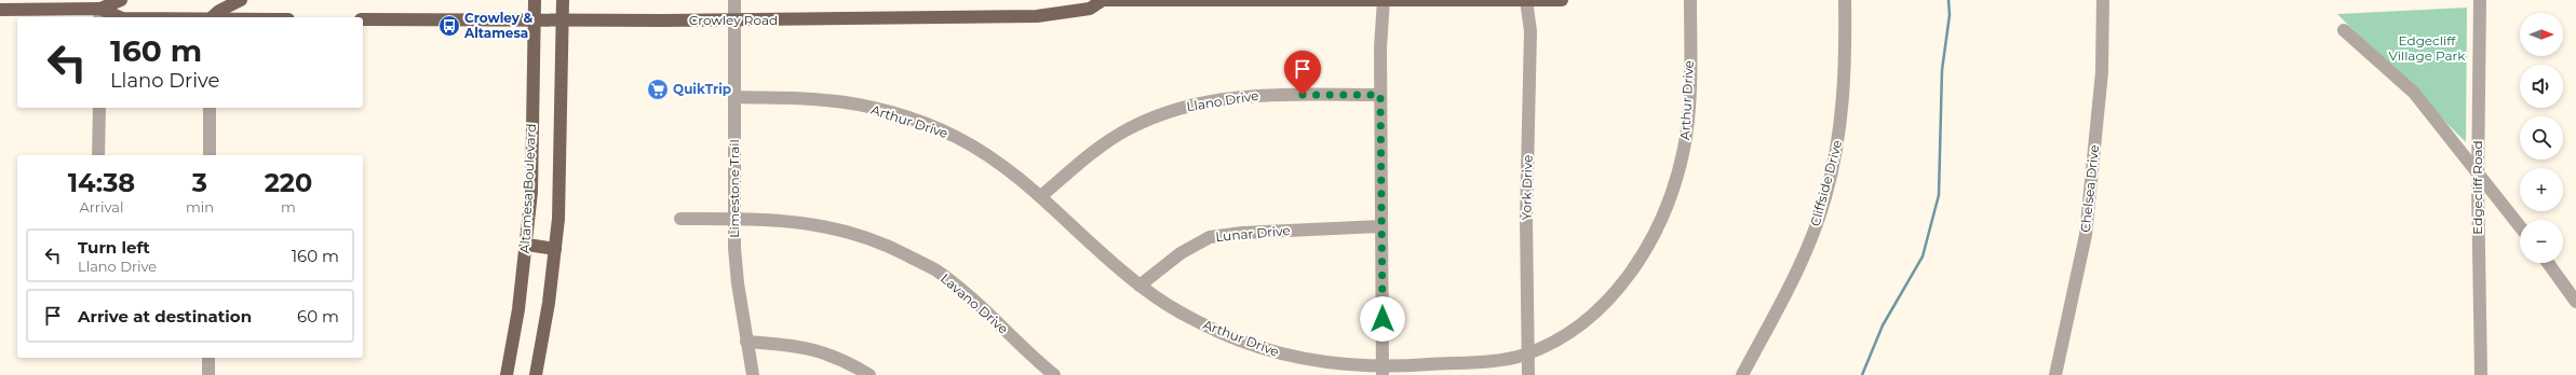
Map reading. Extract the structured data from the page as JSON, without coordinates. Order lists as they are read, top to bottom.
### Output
{
  "streets": {
    "main road": ["Crowley Road", "Altamesa Boulevard"],
    "street": [
      "Arthur Drive",
      "Llano Drive",
      "Cliffside Drive",
      "York Drive",
      "Edgecliff Road",
      "Limestone Trail",
      "Chelsea Drive",
      "Lunar Drive",
      "Lavano Drive"
    ]
  },
  "crossings": [
    ["Crowley Road", "York Drive"],
    ["Crowley Road", "Altamesa Boulevard"],
    ["Crowley Road", "Limestone Trail"],
    ["Arthur Drive", "Llano Drive"],
    ["Arthur Drive", "York Drive"],
    ["Arthur Drive", "Limestone Trail"],
    ["Arthur Drive", "Lunar Drive"],
    ["Limestone Trail", "Lavano Drive"]
  ],
  "parks": ["Edgecliff Village Park"],
  "places": {
    "bus stop": ["Crowley & Altamesa"],
    "supermarket": ["QuikTrip"]
  },
  "north": "right",
  "page": {
    "map_buttons": ["+", "−"],
    "turn": ["160 m", "Llano Drive"],
    "eta": [
      "14:38",
      "Arrival",
      "3",
      "min",
      "220",
      "m"
    ],
    "list": [
      {
        "name": "Turn left",
        "note": "Llano Drive",
        "value": "160 m"
      },
      {
        "name": "Arrive at destination",
        "value": "60 m"
      }
    ]
  }
}
